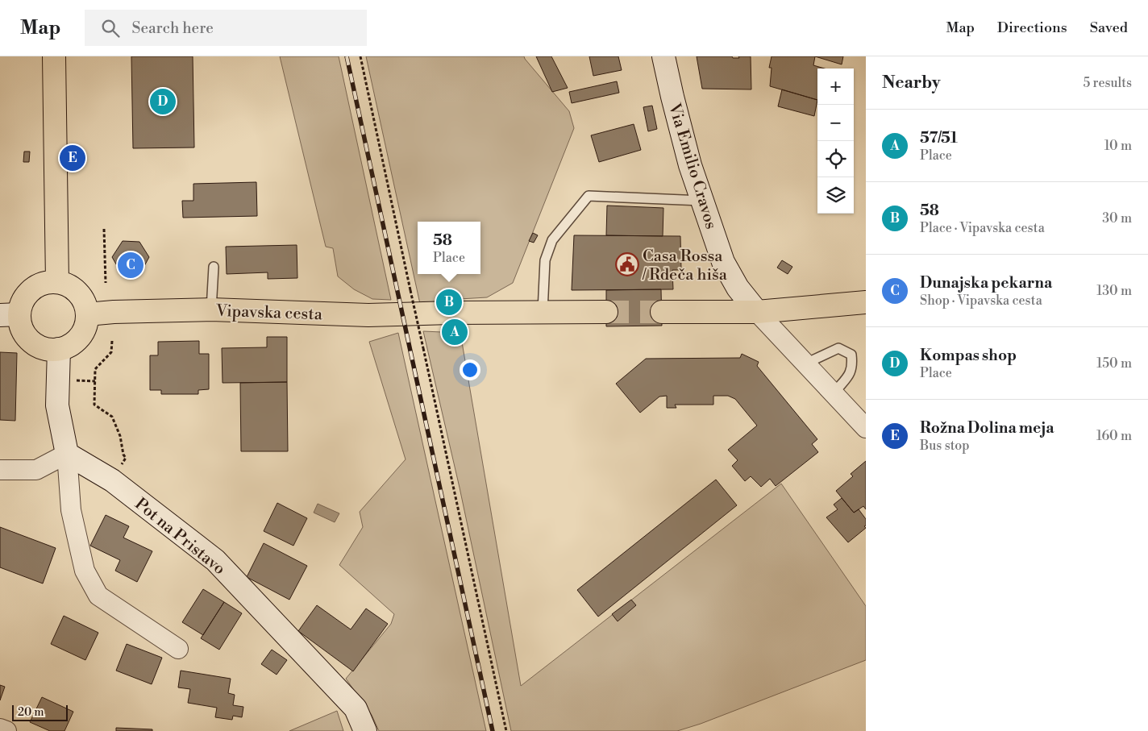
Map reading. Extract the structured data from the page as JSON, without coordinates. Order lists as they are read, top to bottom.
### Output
{
  "streets": {
    "main road": ["Vipavska cesta"],
    "street": ["Via Emilio Cravos", "Pot na Pristavo"]
  },
  "places": {
    "public building": ["Casa Rossa / Rdeča hiša"]
  },
  "scale_bar": "20 m",
  "page": {
    "header": "Map",
    "search": "Search here",
    "nav": ["Map", "Directions", "Saved"],
    "heading": ["Nearby", "5 results"],
    "map_buttons": ["+", "−"],
    "pins": [
      "D",
      "E",
      "C",
      "B",
      "A"
    ],
    "list": [
      {
        "mark": "A",
        "name": "57/51",
        "note": "Place",
        "value": "10 m"
      },
      {
        "mark": "B",
        "name": "58",
        "note": "Place · Vipavska cesta",
        "value": "30 m"
      },
      {
        "mark": "C",
        "name": "Dunajska pekarna",
        "note": "Shop · Vipavska cesta",
        "value": "130 m"
      },
      {
        "mark": "D",
        "name": "Kompas shop",
        "note": "Place",
        "value": "150 m"
      },
      {
        "mark": "E",
        "name": "Rožna Dolina meja",
        "note": "Bus stop",
        "value": "160 m"
      }
    ],
    "popup": ["58", "Place"],
    "scale": "20 m"
  }
}
